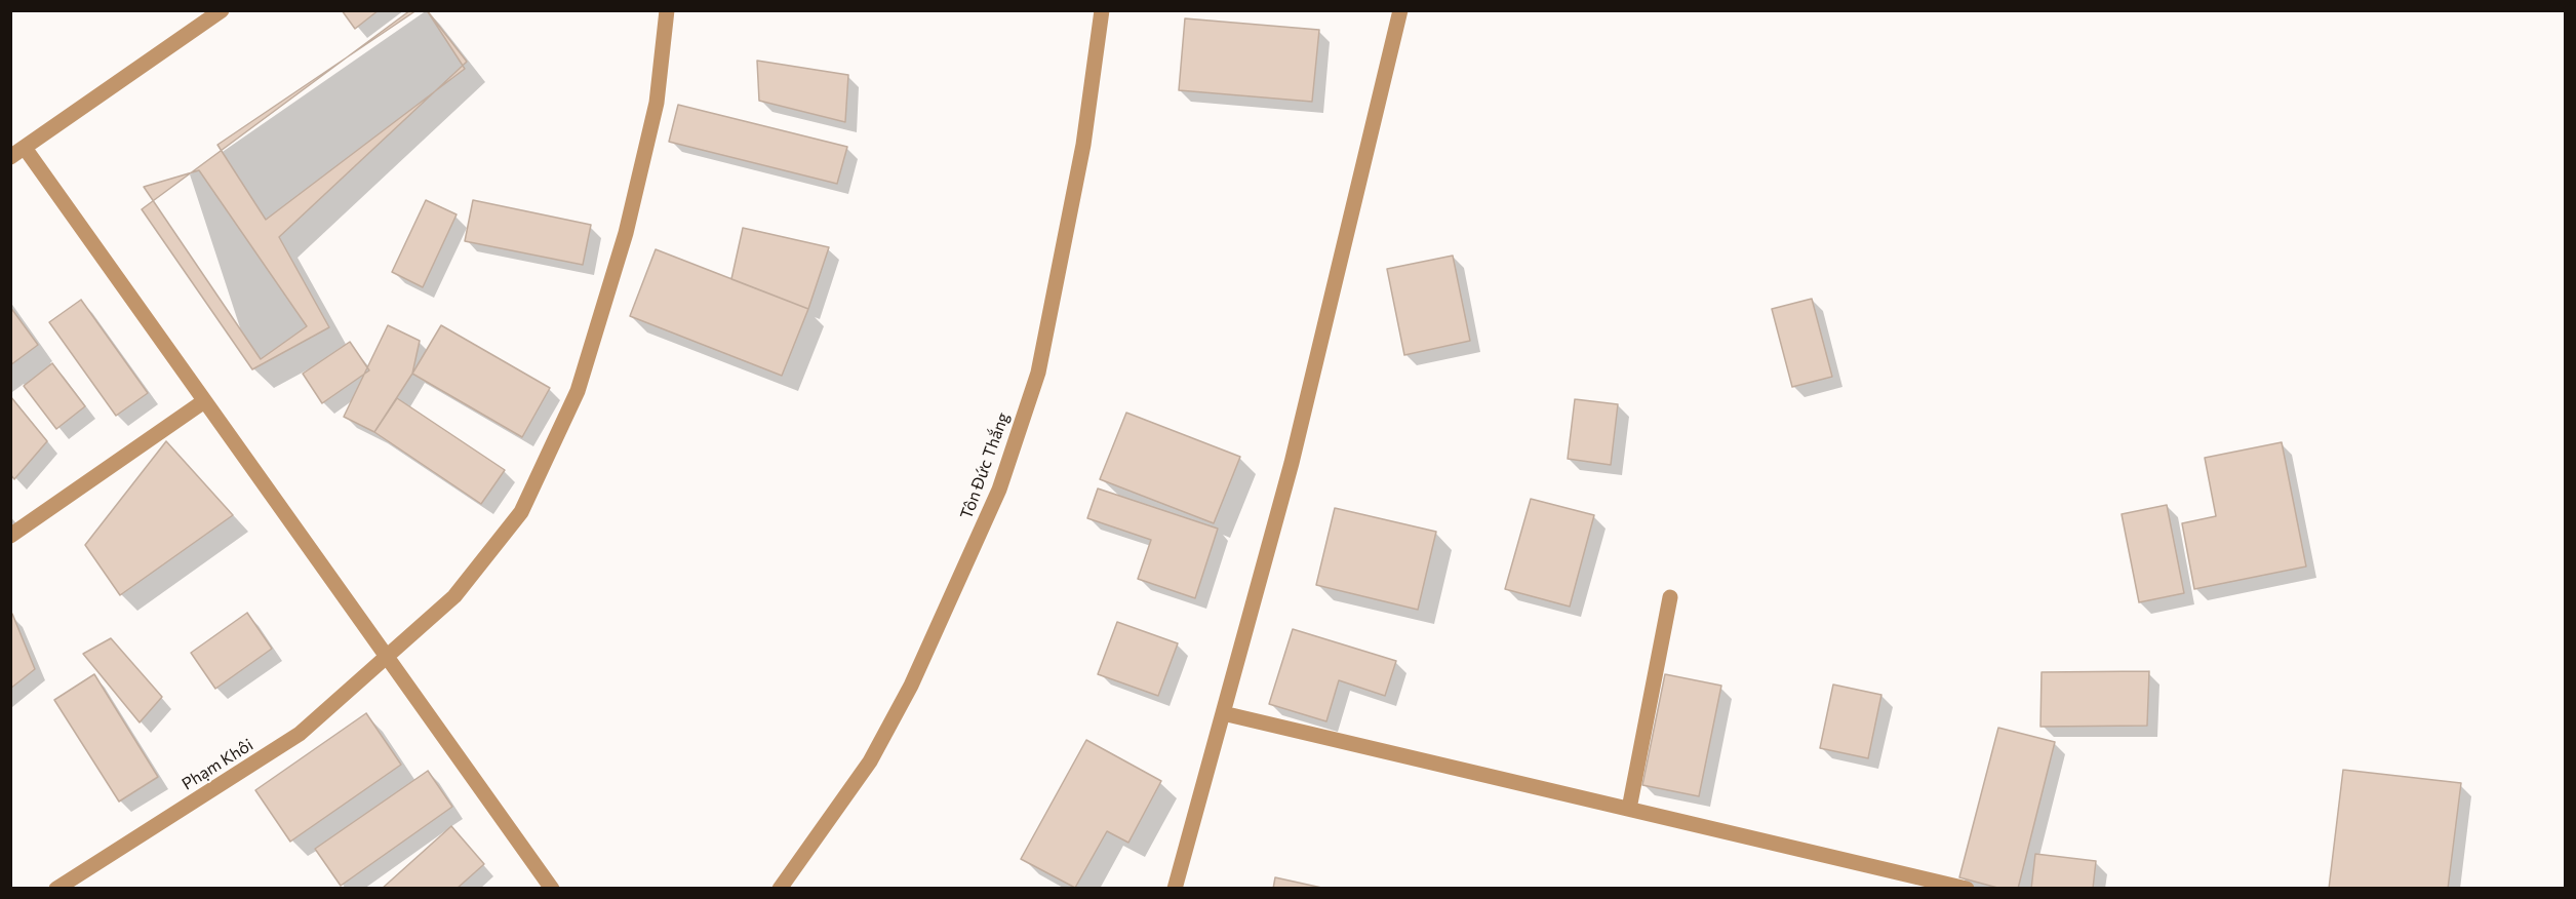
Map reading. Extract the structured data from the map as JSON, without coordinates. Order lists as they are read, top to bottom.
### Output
{
  "streets": {
    "street": ["Tôn Đức Thắng", "Phạm Khôi"]
  }
}
